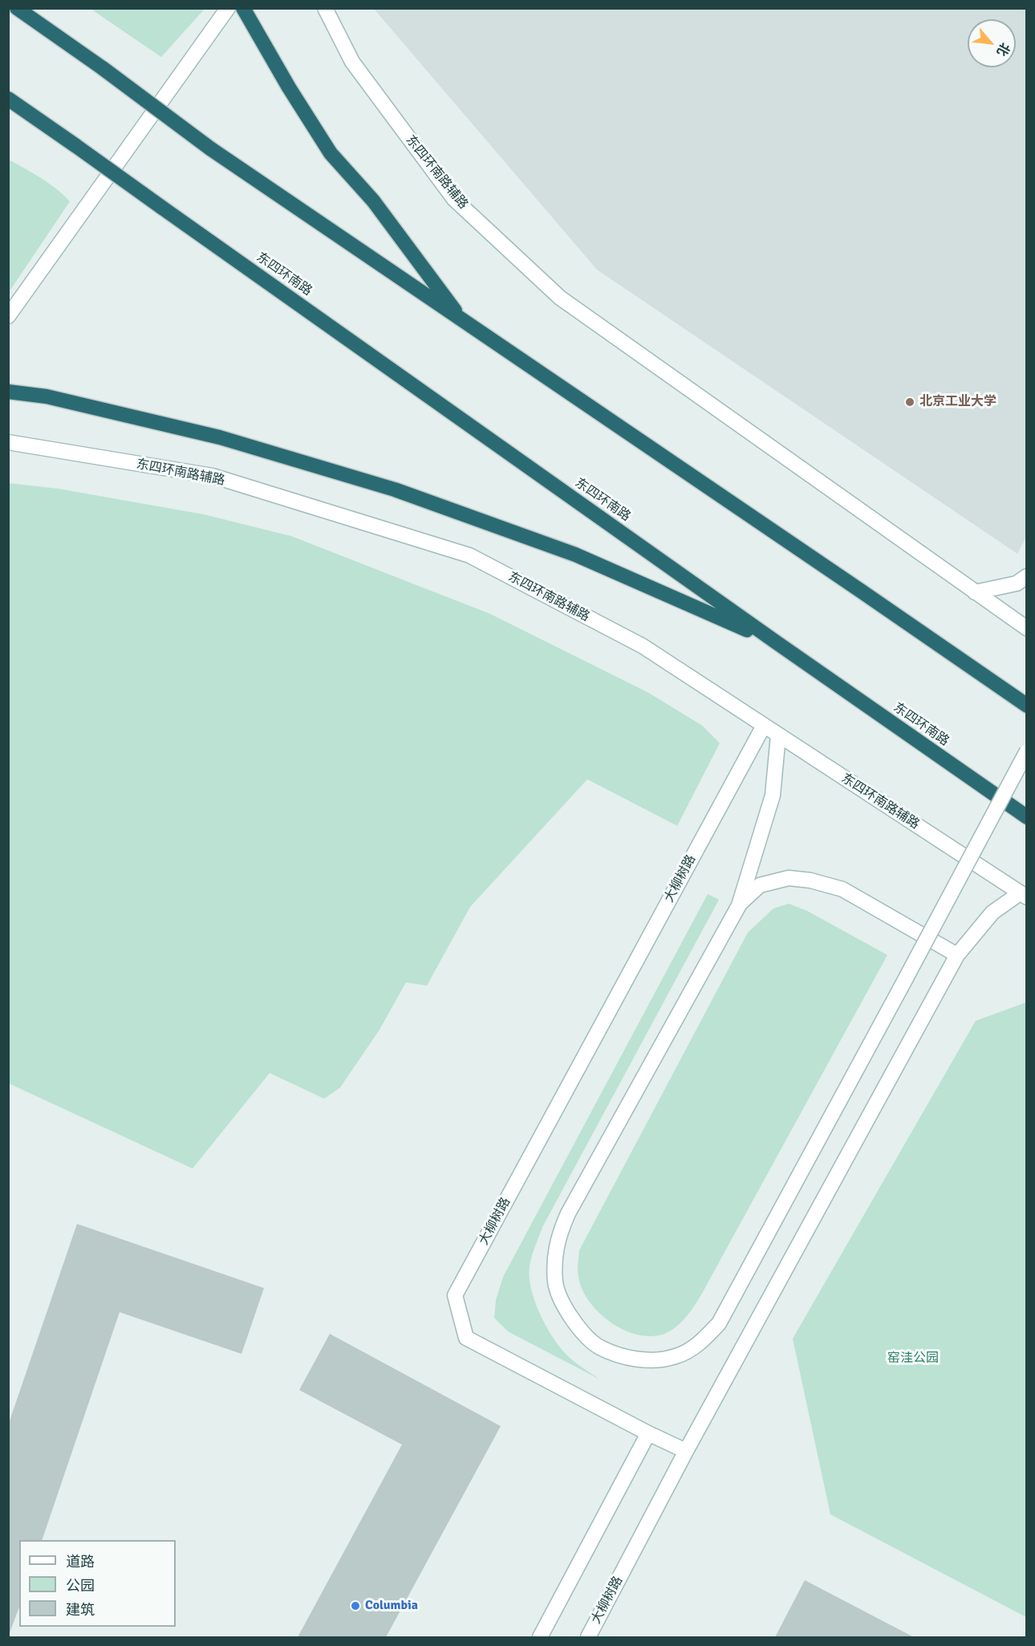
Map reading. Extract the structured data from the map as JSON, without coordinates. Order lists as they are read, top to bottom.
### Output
{
  "streets": {
    "highway": ["东四环南路"],
    "street": ["东四环南路辅路", "大柳树路"]
  },
  "crossings": [
    ["东四环南路辅路", "大柳树路"]
  ],
  "parks": ["窑洼公园"],
  "places": ["北京工业大学", "Columbia"],
  "legend": ["道路", "公园", "建筑"],
  "north": "bottom right"
}
